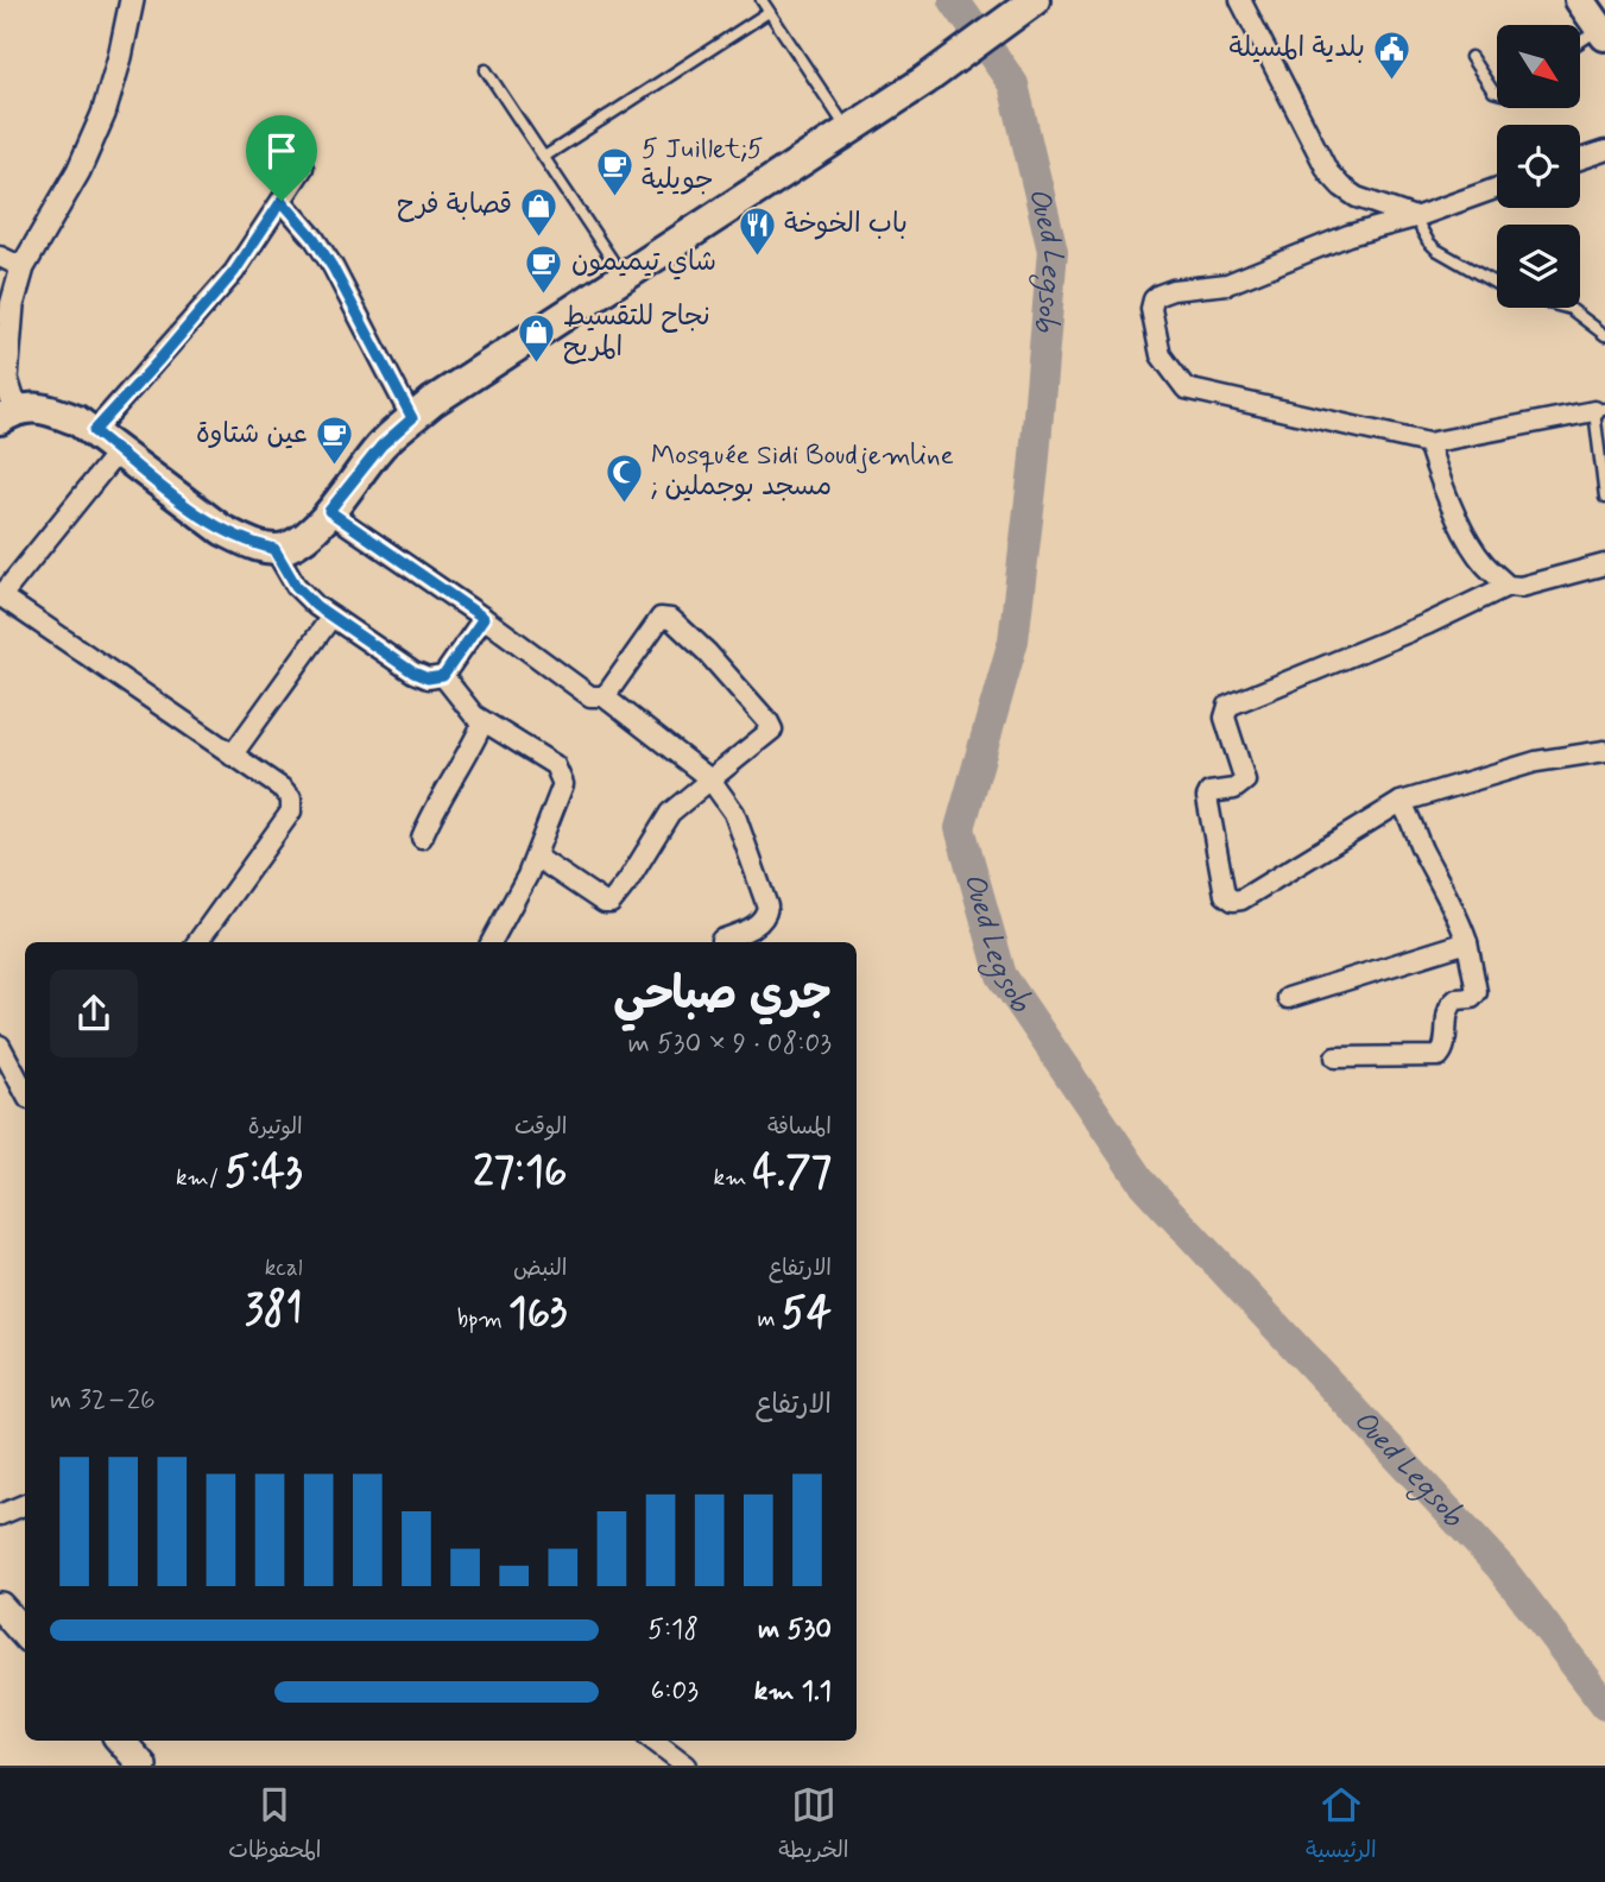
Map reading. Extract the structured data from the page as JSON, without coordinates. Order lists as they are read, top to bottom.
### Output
{
  "water": ["Oued Legsob"],
  "places": {
    "public building": ["بلدية المسيلة"],
    "cafe": ["5 Juillet;5 جويلية", "شاي تيميمون", "عين شتاوة"],
    "shop": ["قصابة فرح", "نجاح للتقسيط المريح"],
    "restaurant": ["باب الخوخة"],
    "mosque": ["Mosquée Sidi Boudjemline ; مسجد بوجملين"]
  },
  "north": "bottom right",
  "page": {
    "heading": ["جري صباحي", "08:03 · 9 × 530 m"],
    "stats": [
      ["المسافة", "4.77 km"],
      ["الوقت", "27:16"],
      ["الوتيرة", "5:43 /km"],
      ["الارتفاع", "54 m"],
      ["النبض", "163 bpm"],
      ["kcal", "381"]
    ],
    "chart": ["الارتفاع", "26–32 m"],
    "list": [
      {
        "name": "530 m",
        "note": "5:18"
      },
      {
        "name": "1.1 km",
        "note": "6:03"
      }
    ],
    "tabs": ["الرئيسية", "الخريطة", "المحفوظات"]
  }
}
